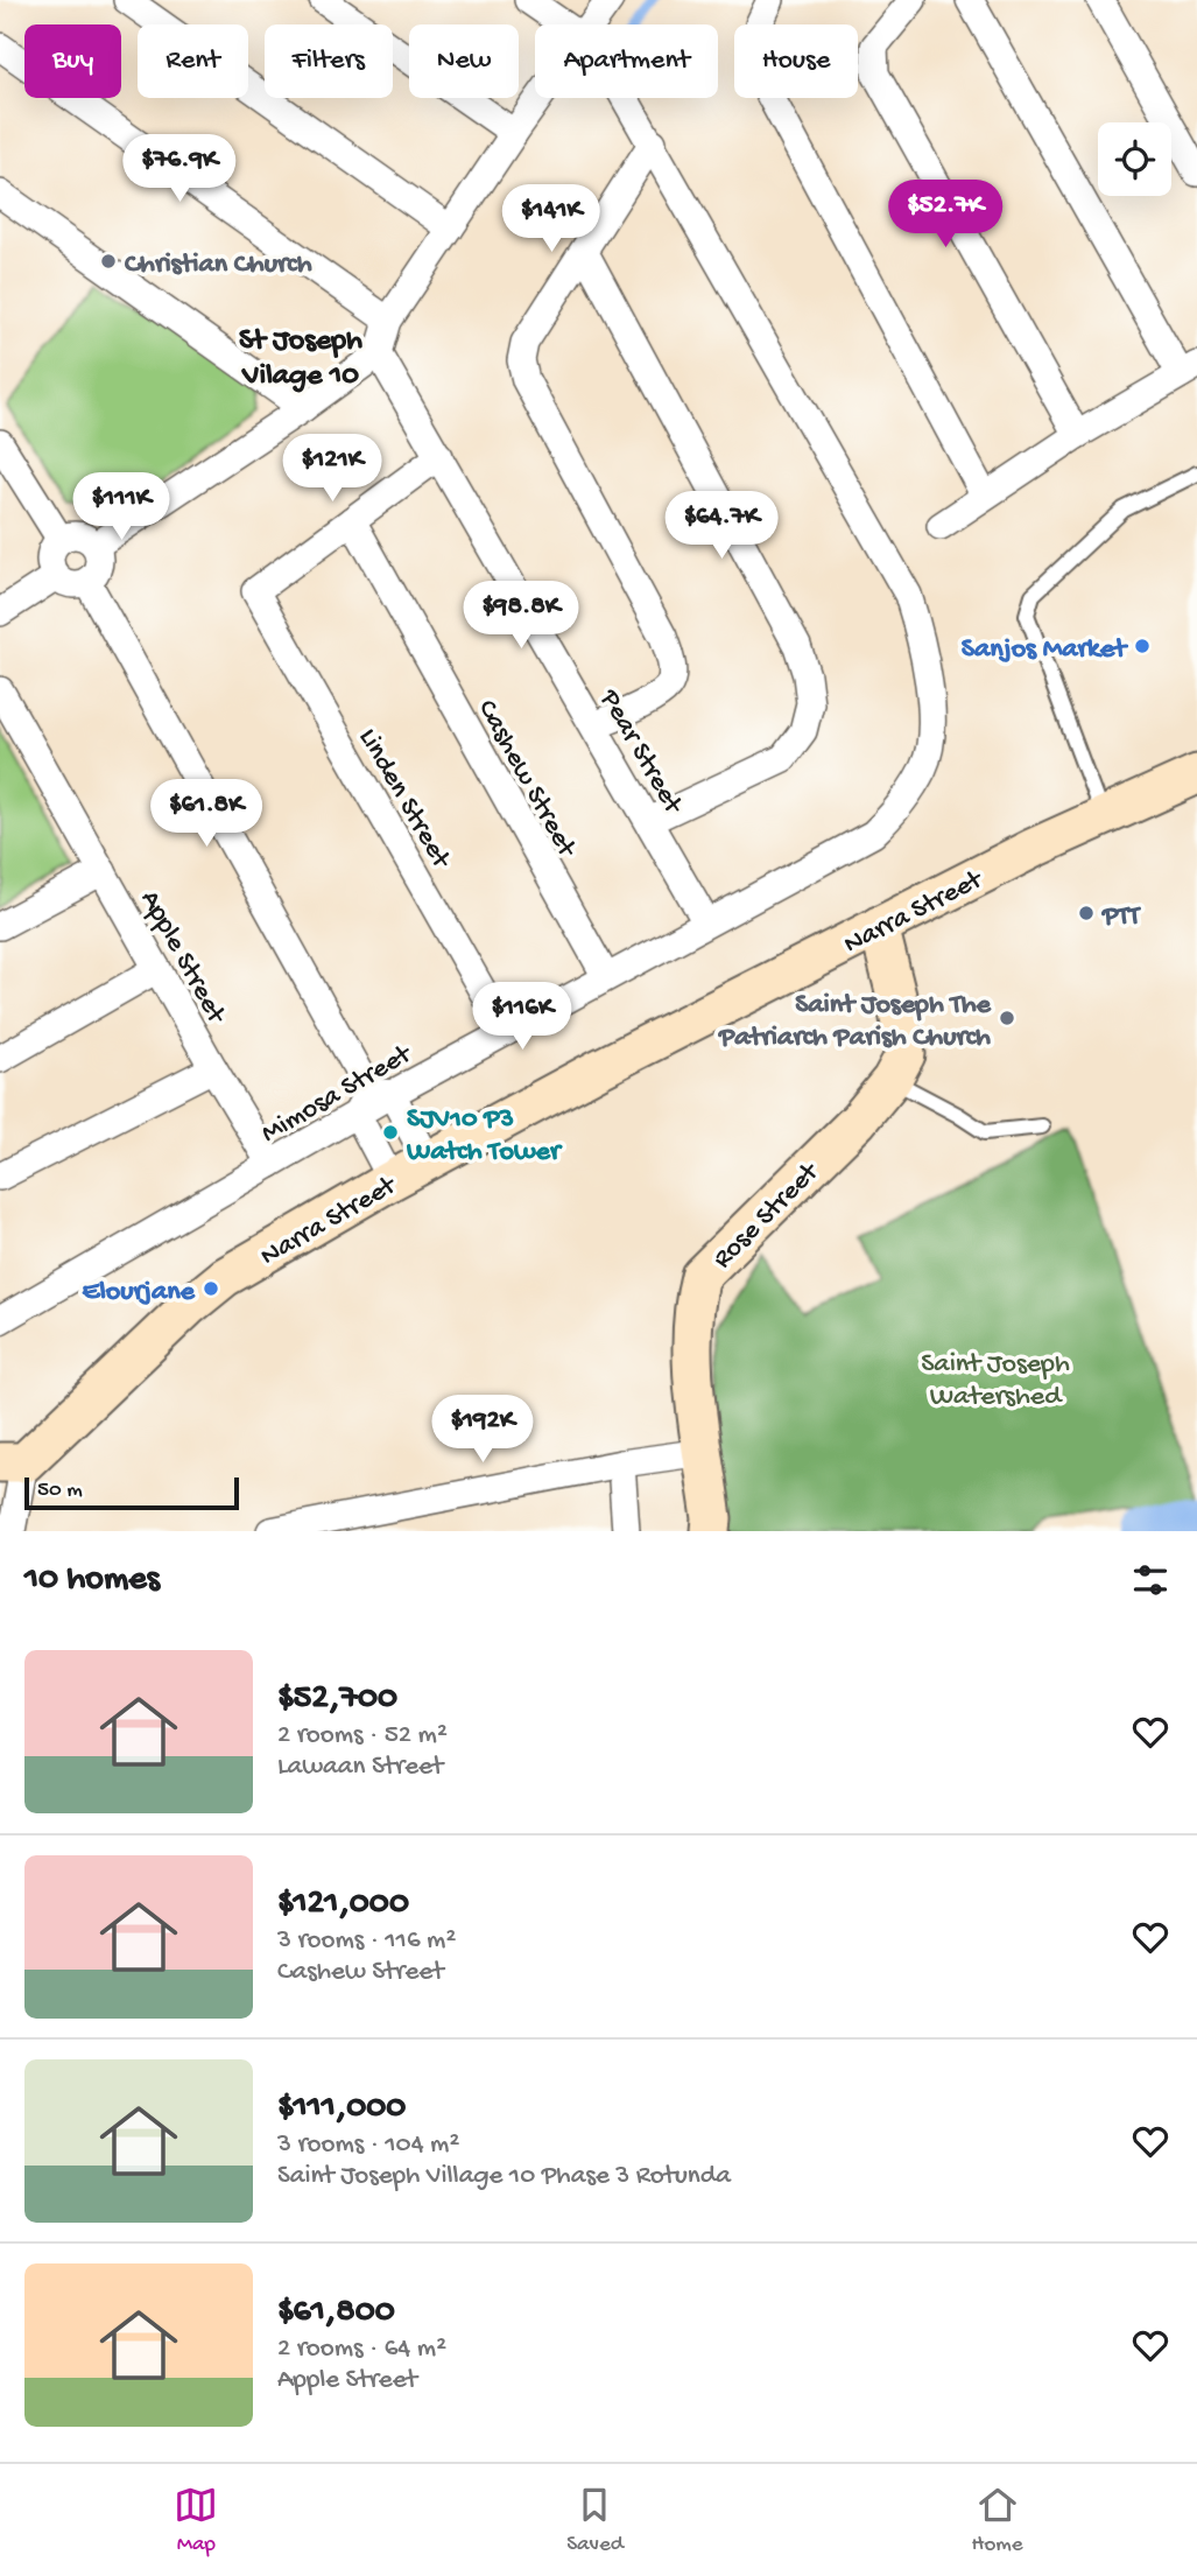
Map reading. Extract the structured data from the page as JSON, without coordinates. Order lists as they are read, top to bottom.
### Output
{
  "streets": {
    "street": [
      "Pear Street",
      "Cashew Street",
      "Linden Street",
      "Narra Street",
      "Apple Street",
      "Mimosa Street",
      "Rose Street"
    ]
  },
  "crossings": [
    ["Pear Street", "Mimosa Street"],
    ["Cashew Street", "Linden Street"],
    ["Cashew Street", "Mimosa Street"],
    ["Linden Street", "Mimosa Street"],
    ["Narra Street", "Rose Street"],
    ["Apple Street", "Mimosa Street"]
  ],
  "districts": ["St Joseph Vilage 10"],
  "parks": ["Saint Joseph Watershed"],
  "places": [
    "Christian Church",
    "Sanjos Market",
    "PTT",
    "Saint Joseph The Patriarch Parish Church",
    "SJV10 P3 Watch Tower",
    "Elourjane"
  ],
  "scale_bar": "50 m",
  "page": {
    "chip": [
      "Buy",
      "Rent",
      "Filters",
      "New",
      "Apartment",
      "House"
    ],
    "price": [
      "$76.9K",
      "$52.7K",
      "$141K",
      "$121K",
      "$111K",
      "$64.7K",
      "$98.8K",
      "$61.8K",
      "$116K",
      "$192K"
    ],
    "scale": "50 m",
    "heading": "10 homes",
    "list": [
      {
        "name": "$52,700",
        "note": "2 rooms · 52 m² · Lawaan Street"
      },
      {
        "name": "$121,000",
        "note": "3 rooms · 116 m² · Cashew Street"
      },
      {
        "name": "$111,000",
        "note": "3 rooms · 104 m² · Saint Joseph Village 10 Phase 3 Rotunda"
      },
      {
        "name": "$61,800",
        "note": "2 rooms · 64 m² · Apple Street"
      }
    ],
    "tabs": ["Map", "Saved", "Home"]
  }
}
